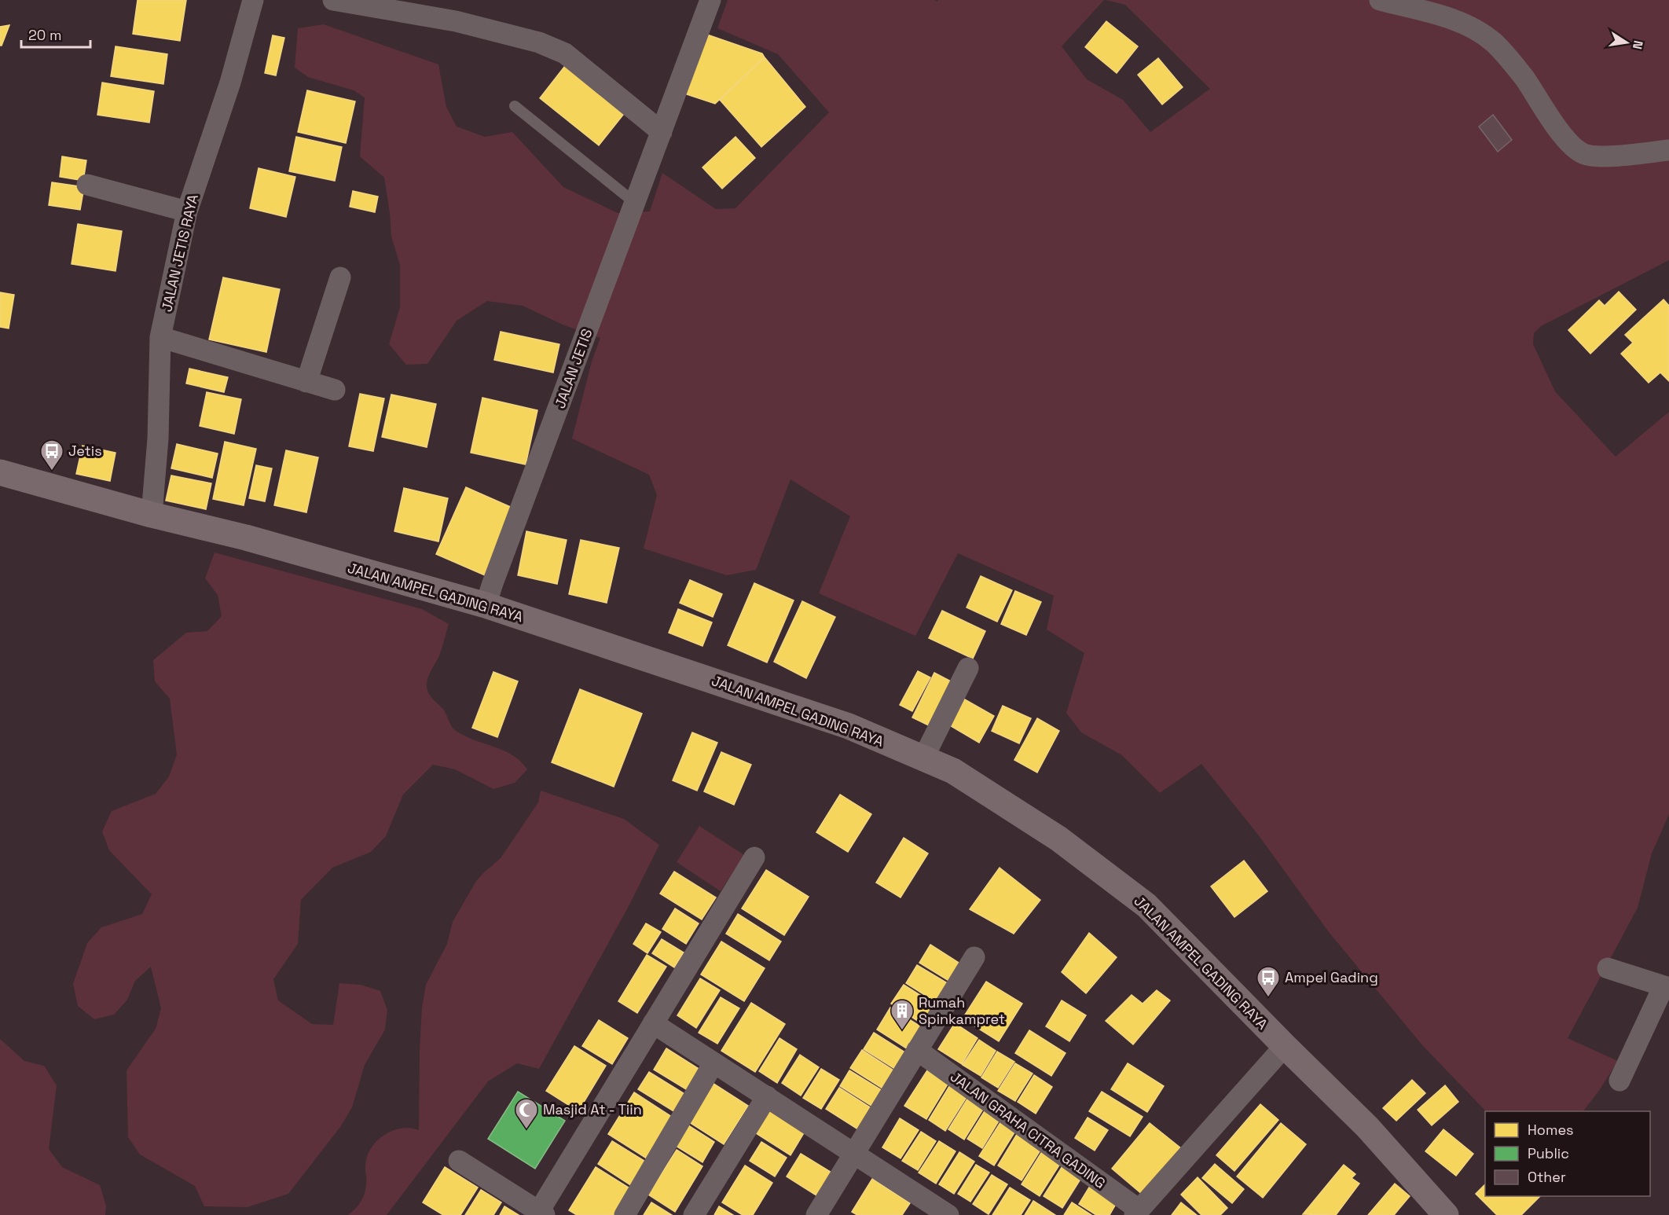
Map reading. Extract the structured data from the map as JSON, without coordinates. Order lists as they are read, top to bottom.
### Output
{
  "streets": {
    "main road": ["JALAN AMPEL GADING RAYA"],
    "street": ["JALAN JETIS RAYA", "JALAN JETIS", "JALAN GRAHA CITRA GADING"]
  },
  "crossings": [
    ["JALAN JETIS RAYA", "JALAN AMPEL GADING RAYA"],
    ["JALAN JETIS", "JALAN AMPEL GADING RAYA"],
    ["JALAN AMPEL GADING RAYA", "JALAN GRAHA CITRA GADING"]
  ],
  "places": {
    "bus stop": ["Jetis", "Ampel Gading"],
    "building": ["Rumah Spinkampret"],
    "mosque": ["Masjid At - Tiin"]
  },
  "legend": ["Homes", "Public", "Other"],
  "scale_bar": "20 m",
  "north": "right"
}
